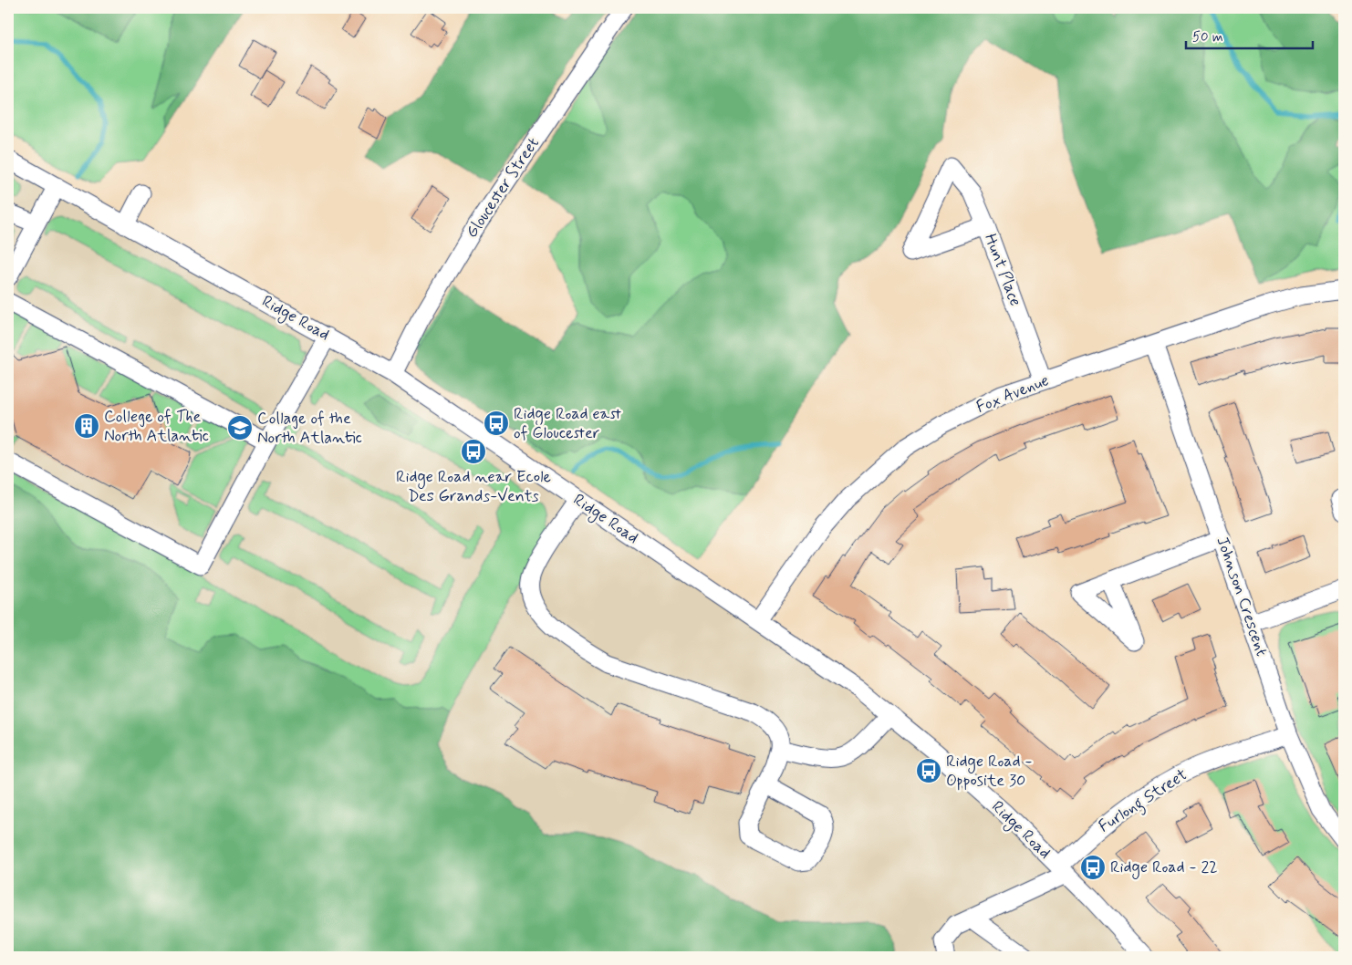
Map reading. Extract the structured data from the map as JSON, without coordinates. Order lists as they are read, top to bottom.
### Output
{
  "streets": {
    "street": [
      "Gloucester Street",
      "Hunt Place",
      "Ridge Road",
      "Fox Avenue",
      "Johnson Crescent",
      "Furlong Street"
    ]
  },
  "crossings": [
    ["Gloucester Street", "Ridge Road"],
    ["Hunt Place", "Fox Avenue"],
    ["Ridge Road", "Fox Avenue"],
    ["Ridge Road", "Furlong Street"],
    ["Fox Avenue", "Johnson Crescent"],
    ["Johnson Crescent", "Furlong Street"]
  ],
  "places": {
    "bus stop": [
      "Ridge Road east of Gloucester",
      "Ridge Road near Ecole Des Grands-Vents",
      "Ridge Road - Opposite 30",
      "Ridge Road - 22"
    ],
    "building": ["College of The North Atlantic"],
    "school or university": ["Collage of the North Atlantic"]
  },
  "scale_bar": "50 m"
}
